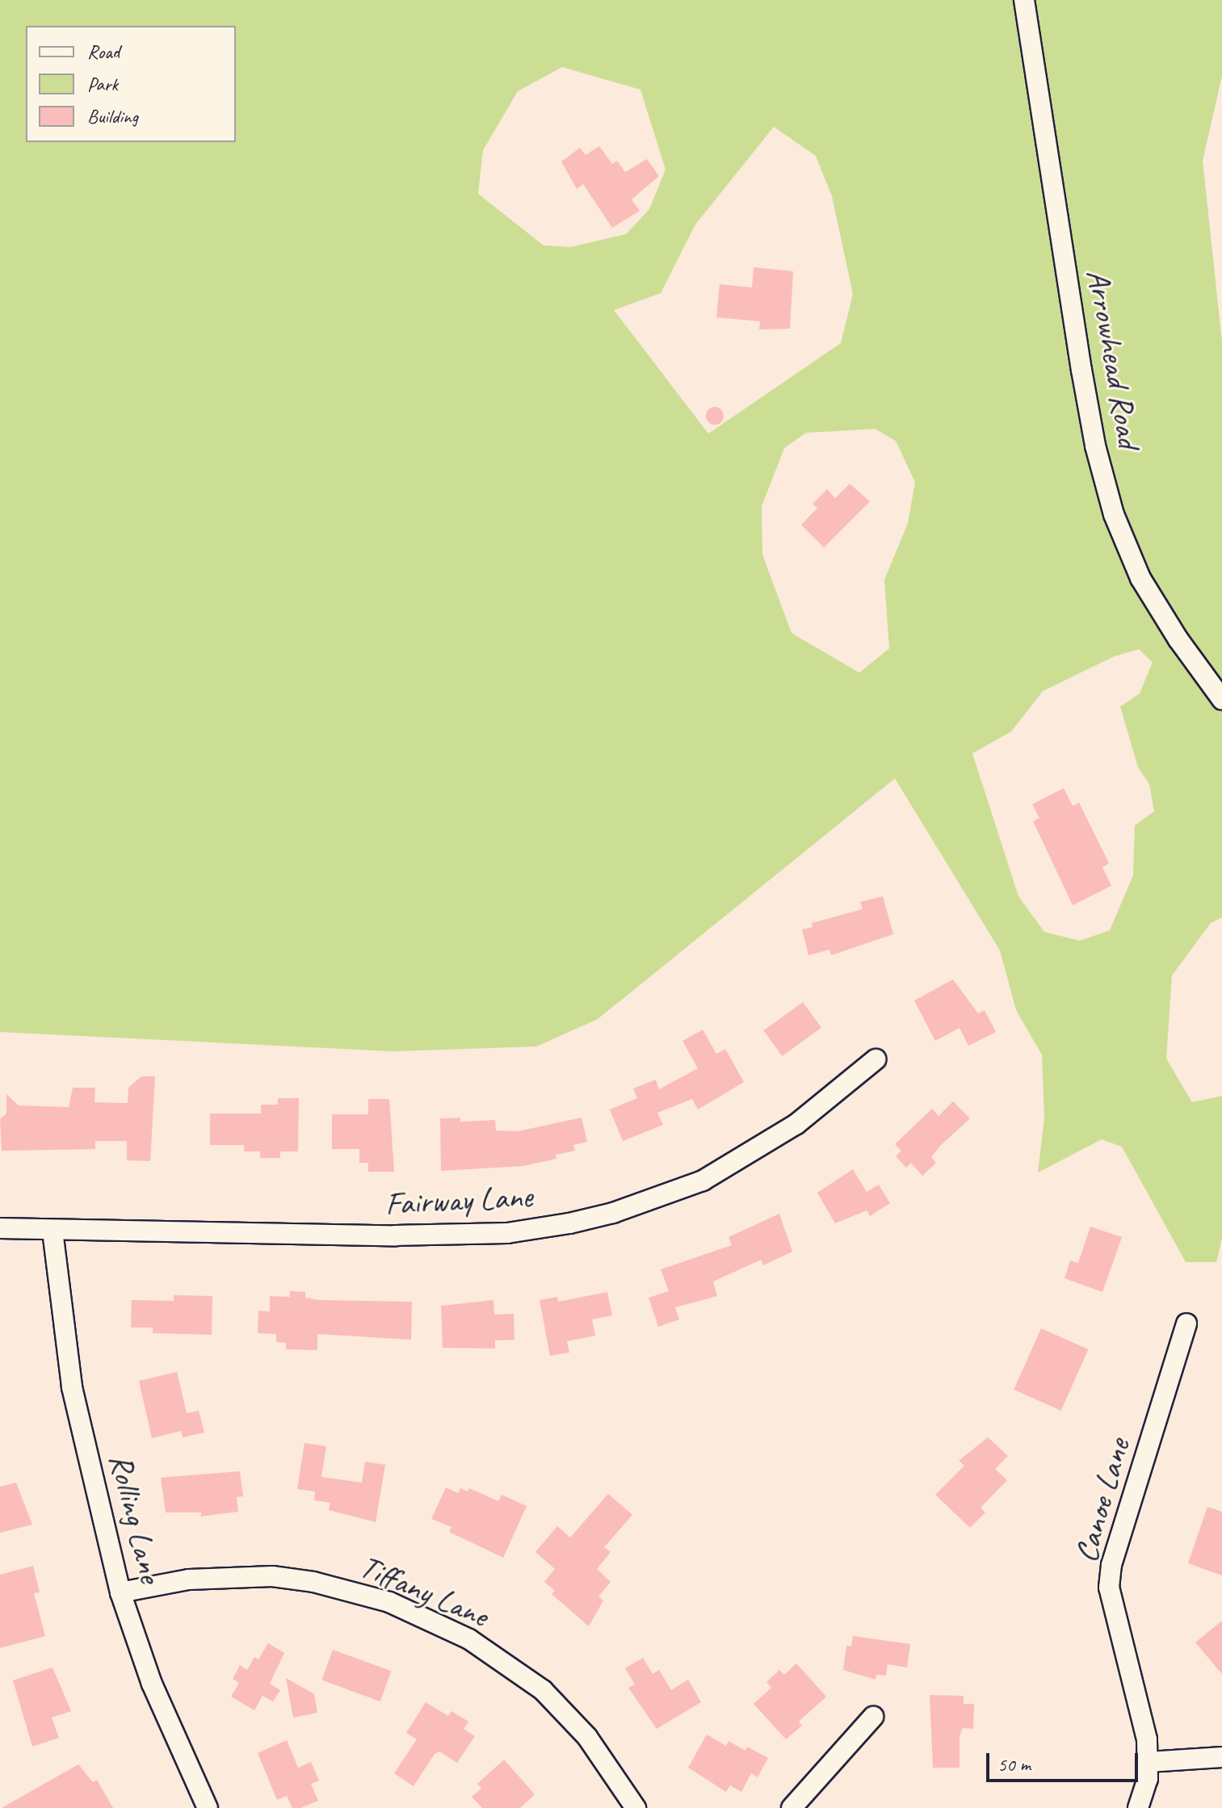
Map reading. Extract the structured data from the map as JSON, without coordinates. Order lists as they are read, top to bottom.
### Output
{
  "streets": {
    "street": [
      "Arrowhead Road",
      "Fairway Lane",
      "Canoe Lane",
      "Rolling Lane",
      "Tiffany Lane"
    ]
  },
  "crossings": [
    ["Fairway Lane", "Rolling Lane"],
    ["Rolling Lane", "Tiffany Lane"]
  ],
  "legend": ["Road", "Park", "Building"],
  "scale_bar": "50 m"
}
